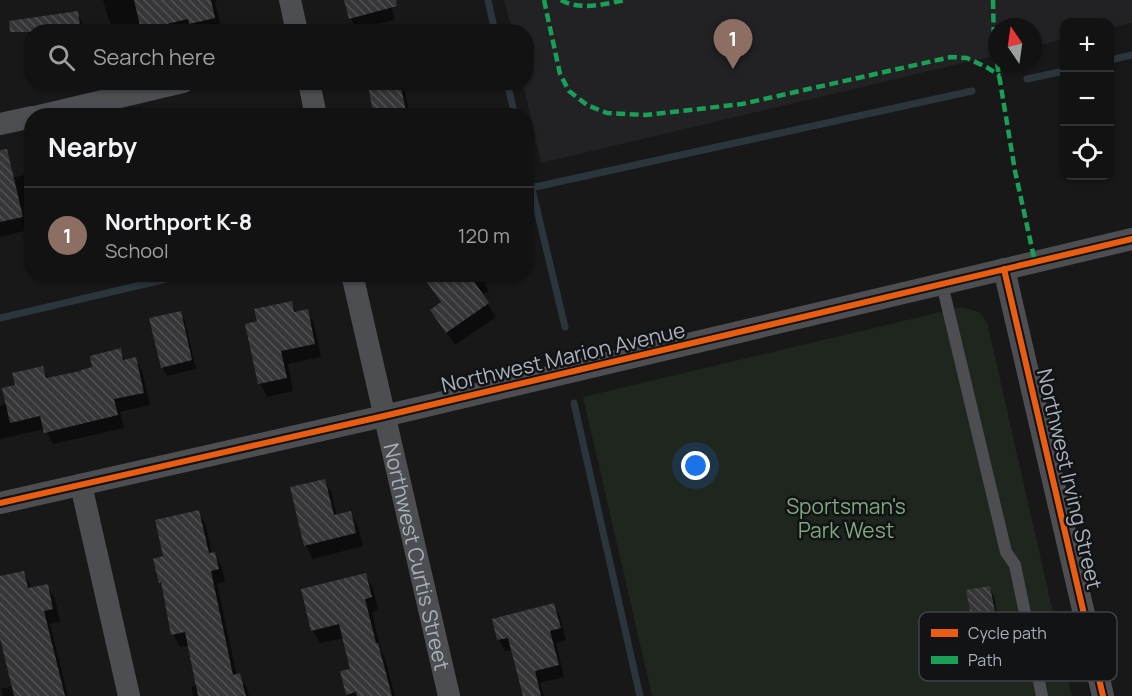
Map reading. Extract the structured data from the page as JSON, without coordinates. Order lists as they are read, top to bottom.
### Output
{
  "streets": {
    "street": ["Northwest Marion Avenue", "Northwest Irving Street", "Northwest Curtis Street"]
  },
  "crossings": [
    ["Northwest Marion Avenue", "Northwest Irving Street"],
    ["Northwest Marion Avenue", "Northwest Curtis Street"]
  ],
  "parks": ["Sportsman's Park West"],
  "legend": ["Cycle path", "Path"],
  "north": "top",
  "page": {
    "map_buttons": ["+", "−"],
    "pins": "1",
    "search": "Search here",
    "heading": "Nearby",
    "list": [
      {
        "mark": "1",
        "name": "Northport K-8",
        "note": "School",
        "value": "120 m"
      }
    ]
  }
}
